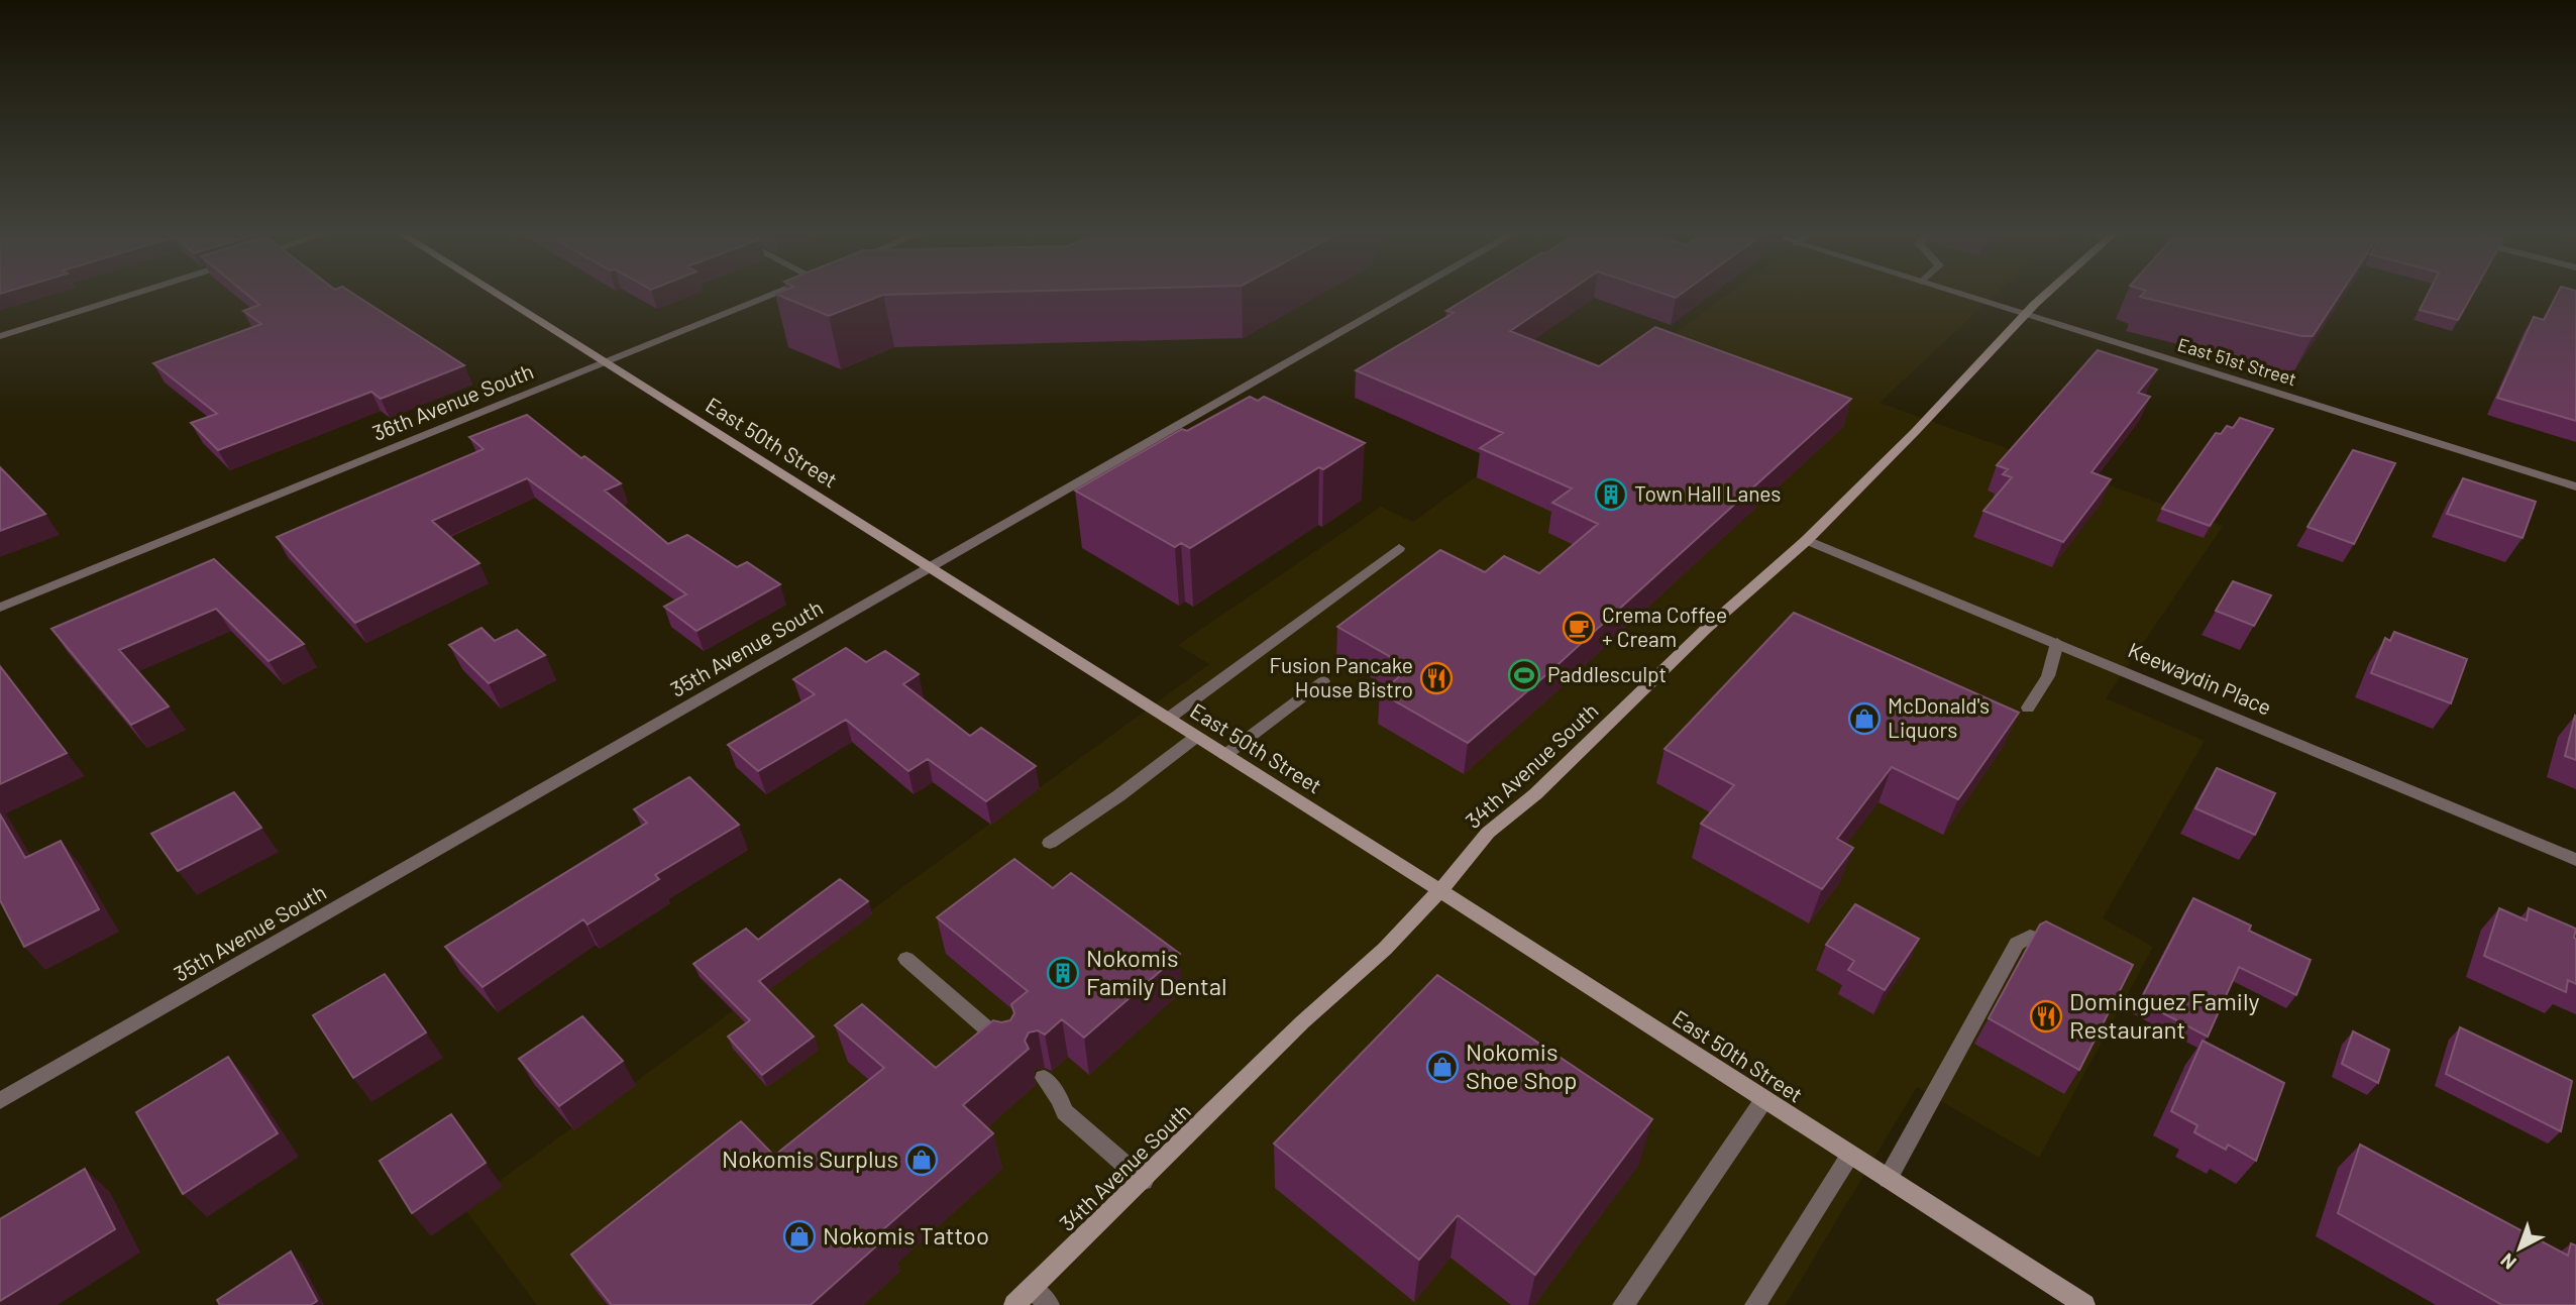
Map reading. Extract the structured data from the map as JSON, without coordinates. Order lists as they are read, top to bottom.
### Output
{
  "streets": {
    "street": [
      "East 51st Street",
      "36th Avenue South",
      "East 50th Street",
      "35th Avenue South",
      "Keewaydin Place",
      "34th Avenue South"
    ]
  },
  "crossings": [
    ["East 51st Street", "34th Avenue South"],
    ["36th Avenue South", "East 50th Street"],
    ["East 50th Street", "35th Avenue South"],
    ["East 50th Street", "34th Avenue South"],
    ["Keewaydin Place", "34th Avenue South"]
  ],
  "places": {
    "building": ["Town Hall Lanes", "Nokomis Family Dental"],
    "cafe": ["Crema Coffee + Cream"],
    "sports": ["Paddlesculpt"],
    "restaurant": ["Fusion Pancake House Bistro", "Dominguez Family Restaurant"],
    "shop": [
      "McDonald's Liquors",
      "Nokomis Shoe Shop",
      "Nokomis Surplus",
      "Nokomis Tattoo"
    ]
  },
  "north": "bottom left"
}
